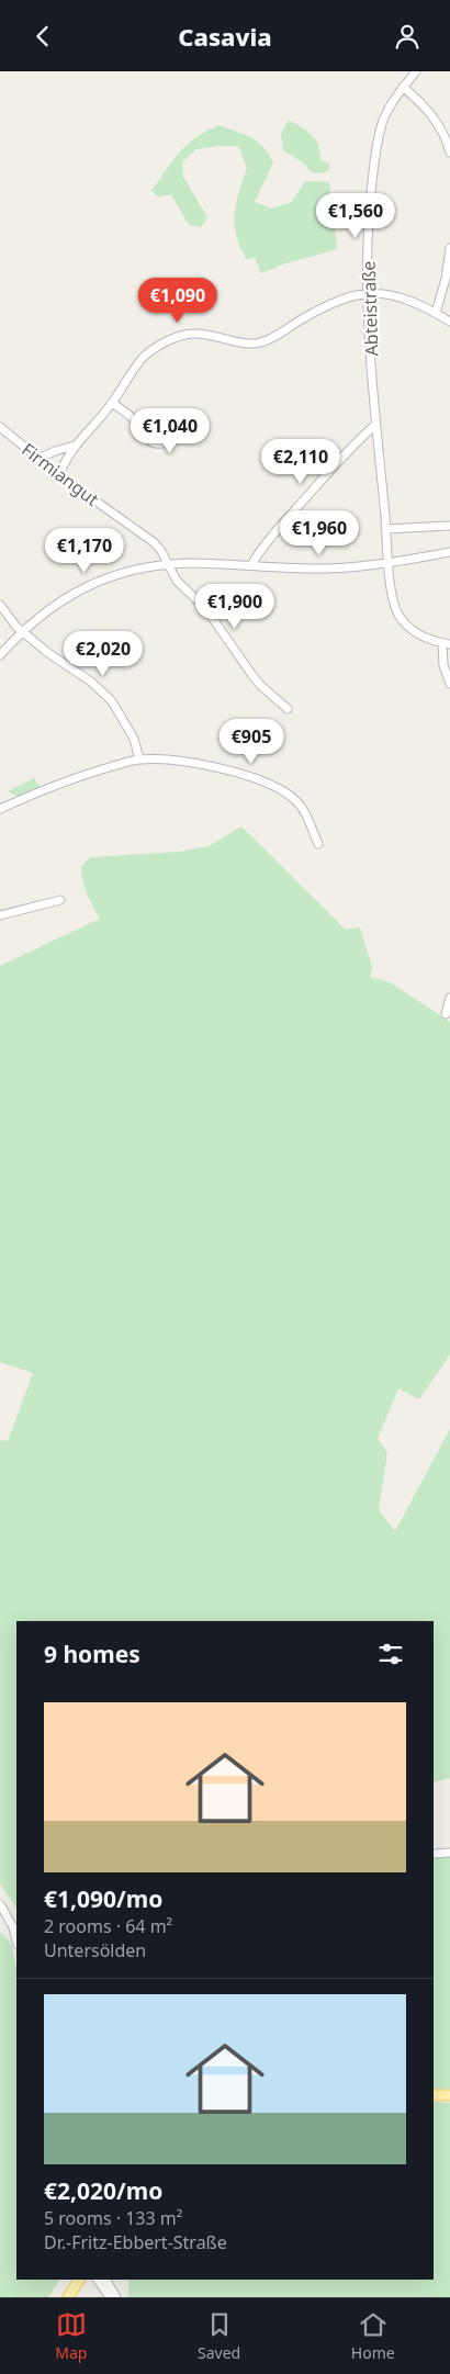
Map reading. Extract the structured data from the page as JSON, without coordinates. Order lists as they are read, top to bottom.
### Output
{
  "streets": {
    "street": ["Abteistraße", "Firmiangut"]
  },
  "page": {
    "header": "Casavia",
    "price": [
      "€1,560",
      "€1,090",
      "€1,040",
      "€2,110",
      "€1,960",
      "€1,170",
      "€1,900",
      "€2,020",
      "€905"
    ],
    "heading": "9 homes",
    "list": [
      {
        "name": "€1,090/mo",
        "note": "2 rooms · 64 m² · Untersölden"
      },
      {
        "name": "€2,020/mo",
        "note": "5 rooms · 133 m² · Dr.-Fritz-Ebbert-Straße"
      }
    ],
    "tabs": ["Map", "Saved", "Home"]
  }
}
